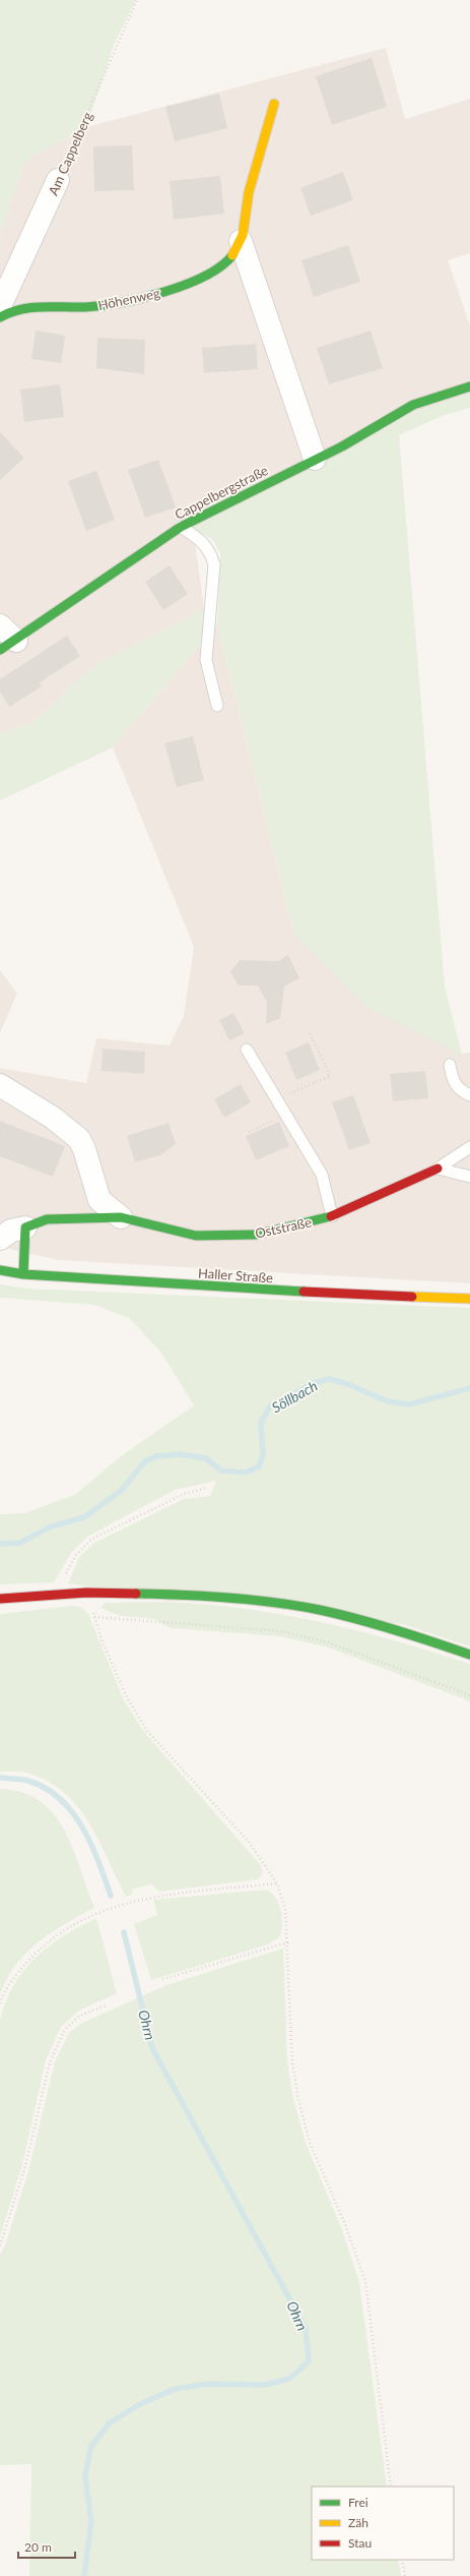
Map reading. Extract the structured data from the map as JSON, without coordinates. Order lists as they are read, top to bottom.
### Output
{
  "streets": {
    "street": [
      "Am Cappelberg",
      "Höhenweg",
      "Cappelbergstraße",
      "Oststraße",
      "Haller Straße"
    ]
  },
  "crossings": [
    ["Höhenweg", "Cappelbergstraße"]
  ],
  "water": ["Söllbach", "Ohrn"],
  "legend": ["Frei", "Zäh", "Stau"],
  "scale_bar": "20 m"
}
